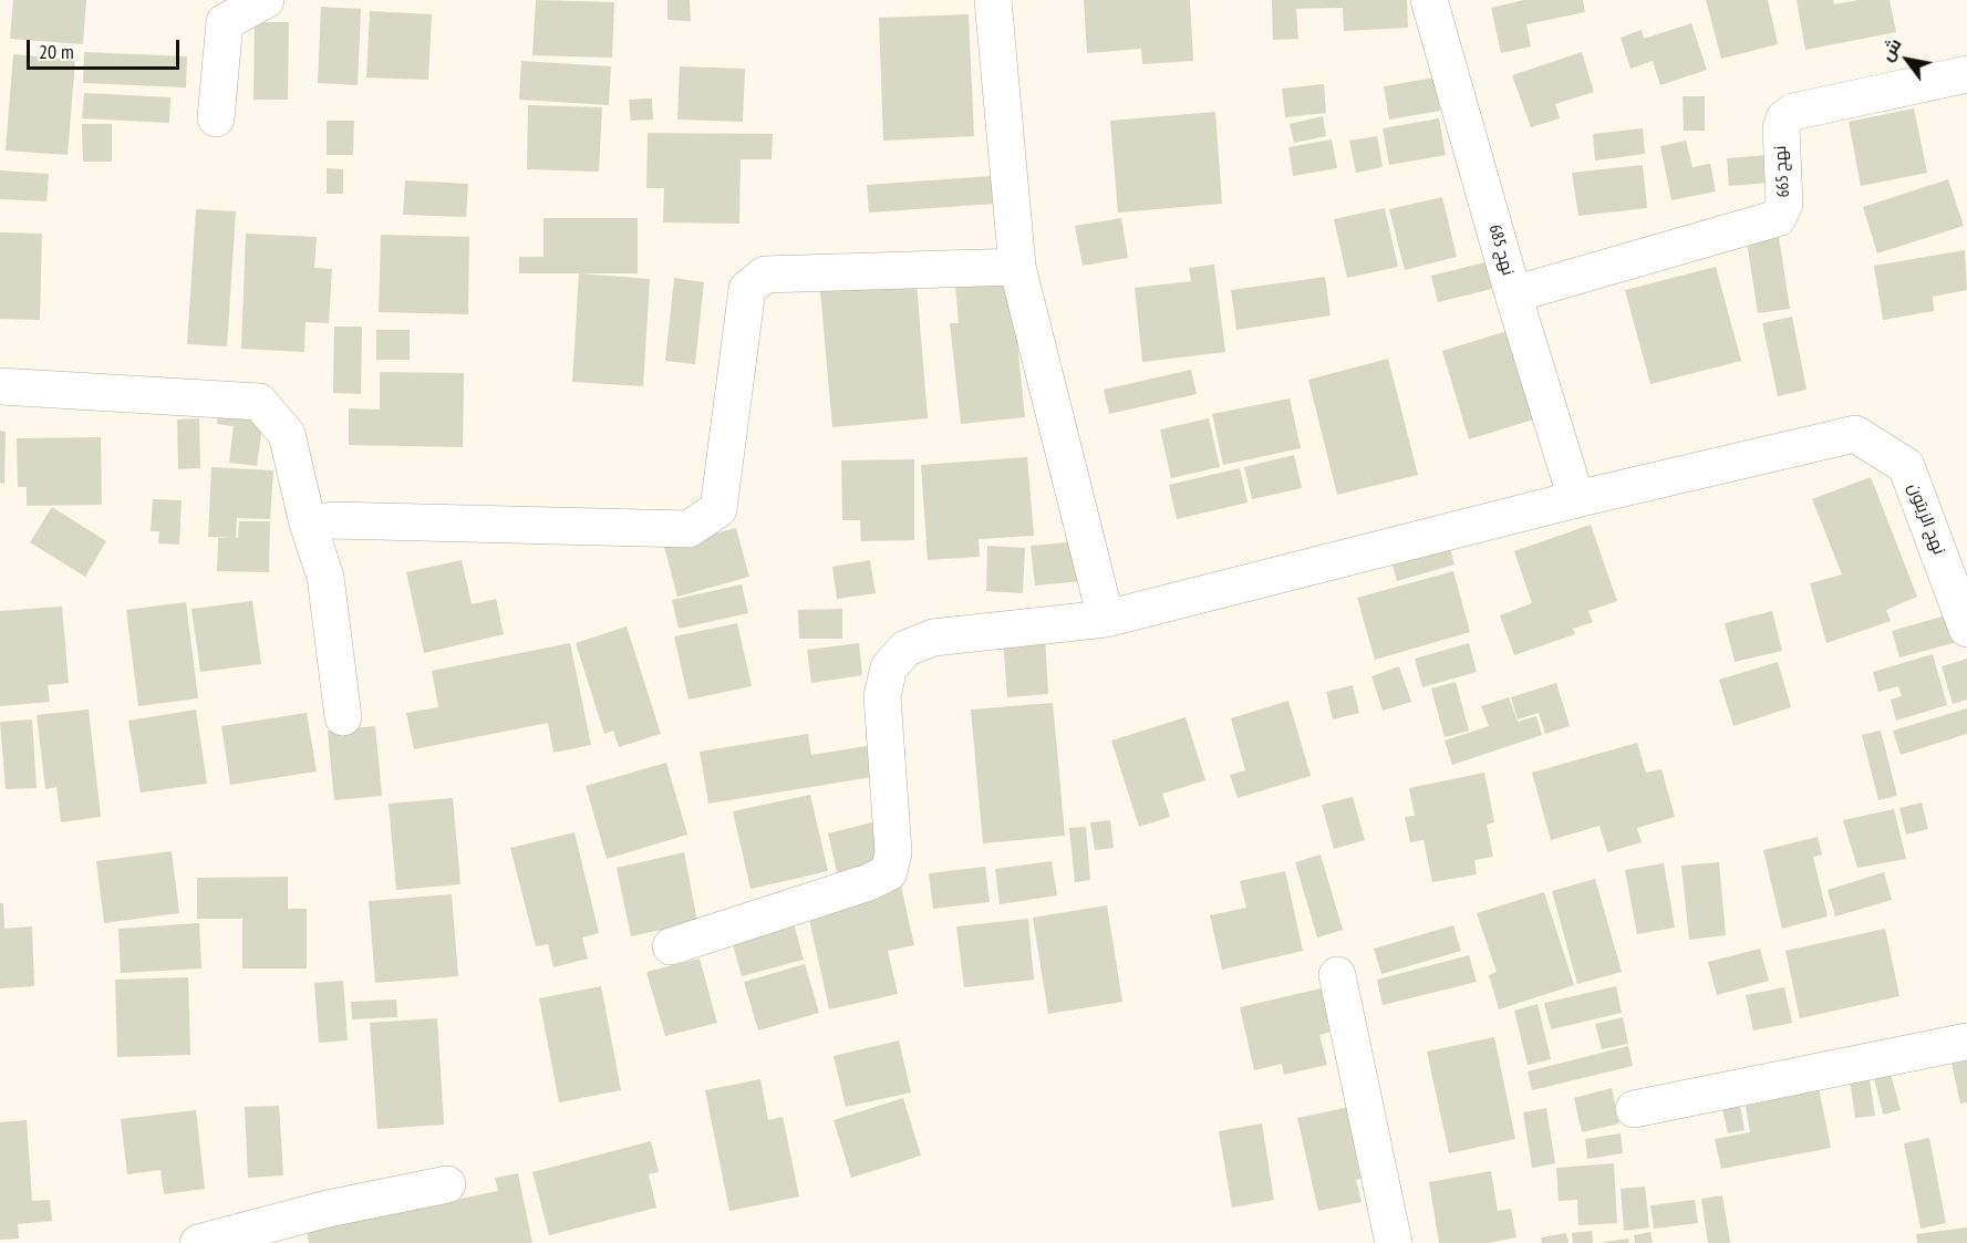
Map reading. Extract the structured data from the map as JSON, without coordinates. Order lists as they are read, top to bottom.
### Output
{
  "streets": {
    "street": ["نهج 665", "نهج 685", "نهج الزيتون"]
  },
  "crossings": [
    ["نهج 665", "نهج 685"],
    ["نهج 685", "نهج الزيتون"]
  ],
  "scale_bar": "20 m",
  "north": "top left"
}
